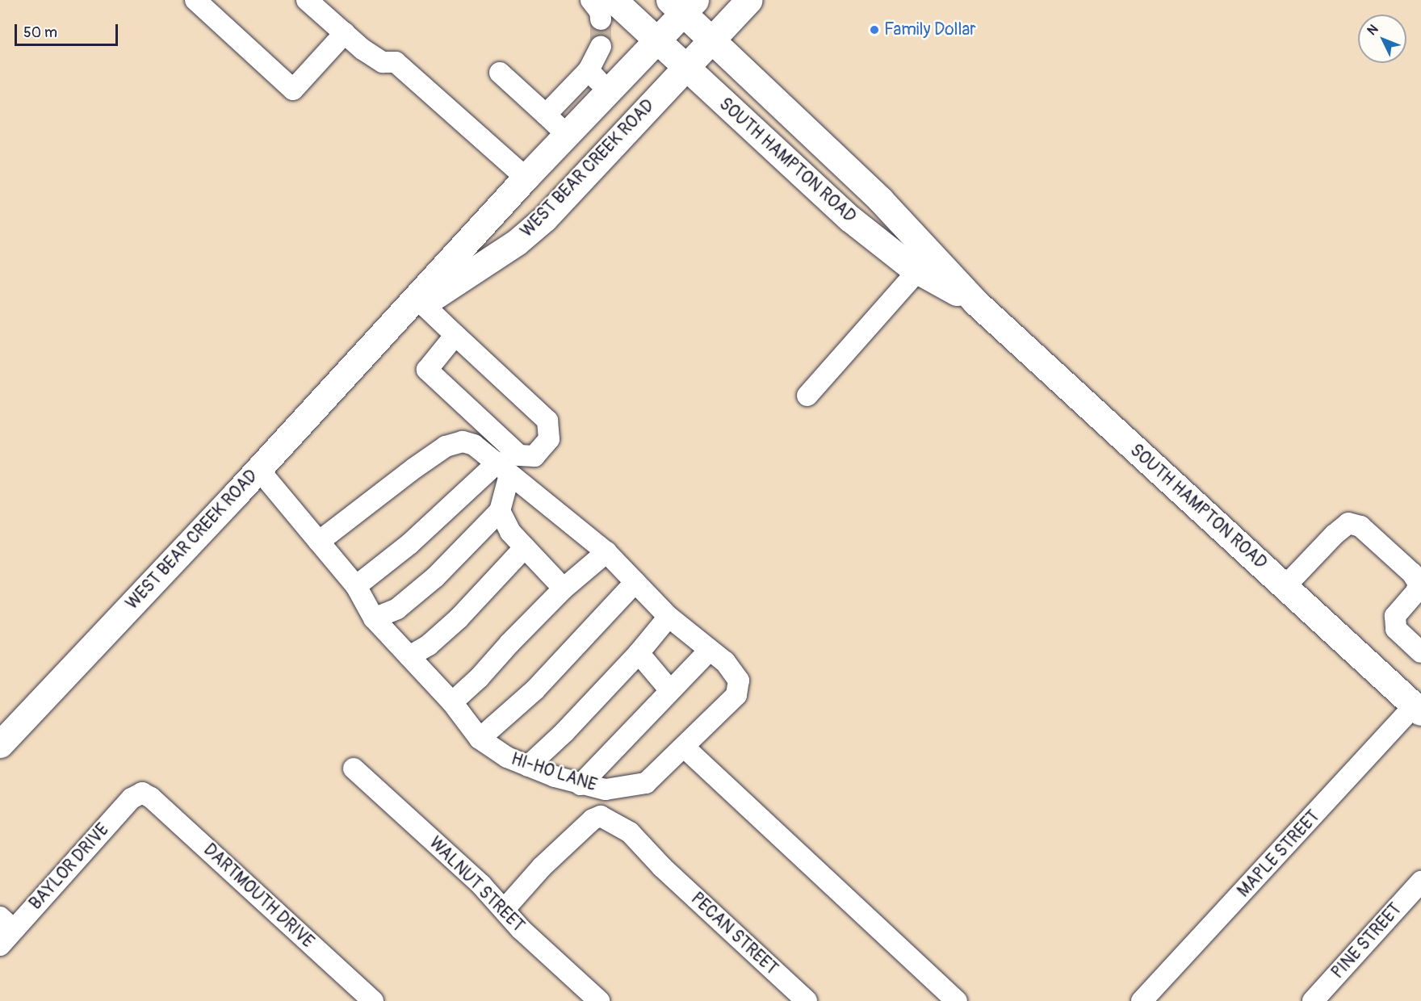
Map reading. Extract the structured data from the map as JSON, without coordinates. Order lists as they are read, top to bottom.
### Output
{
  "streets": {
    "main road": ["SOUTH HAMPTON ROAD", "WEST BEAR CREEK ROAD"],
    "street": [
      "HI-HO LANE",
      "MAPLE STREET",
      "BAYLOR DRIVE",
      "WALNUT STREET",
      "DARTMOUTH DRIVE",
      "PECAN STREET",
      "PINE STREET"
    ]
  },
  "crossings": [
    ["SOUTH HAMPTON ROAD", "WEST BEAR CREEK ROAD"],
    ["SOUTH HAMPTON ROAD", "MAPLE STREET"],
    ["WEST BEAR CREEK ROAD", "HI-HO LANE"],
    ["BAYLOR DRIVE", "DARTMOUTH DRIVE"],
    ["WALNUT STREET", "PECAN STREET"]
  ],
  "places": ["Family Dollar"],
  "scale_bar": "50 m",
  "north": "top left"
}
